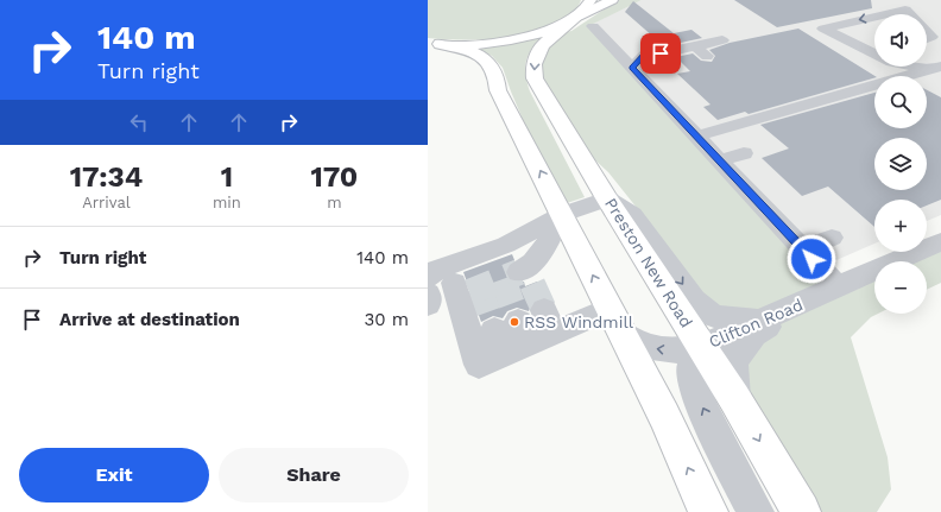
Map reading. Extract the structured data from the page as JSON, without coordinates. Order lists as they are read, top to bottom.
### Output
{
  "streets": {
    "main road": ["Preston New Road"],
    "street": ["Clifton Road"]
  },
  "crossings": [
    ["Preston New Road", "Clifton Road"]
  ],
  "one_way": ["Preston New Road"],
  "places": ["RSS Windmill"],
  "page": {
    "turn": ["140 m", "Turn right"],
    "map_buttons": ["+", "−"],
    "eta": [
      "17:34",
      "Arrival",
      "1",
      "min",
      "170",
      "m"
    ],
    "list": [
      {
        "name": "Turn right",
        "value": "140 m"
      },
      {
        "name": "Arrive at destination",
        "value": "30 m"
      }
    ],
    "buttons": ["Exit", "Share"]
  }
}
